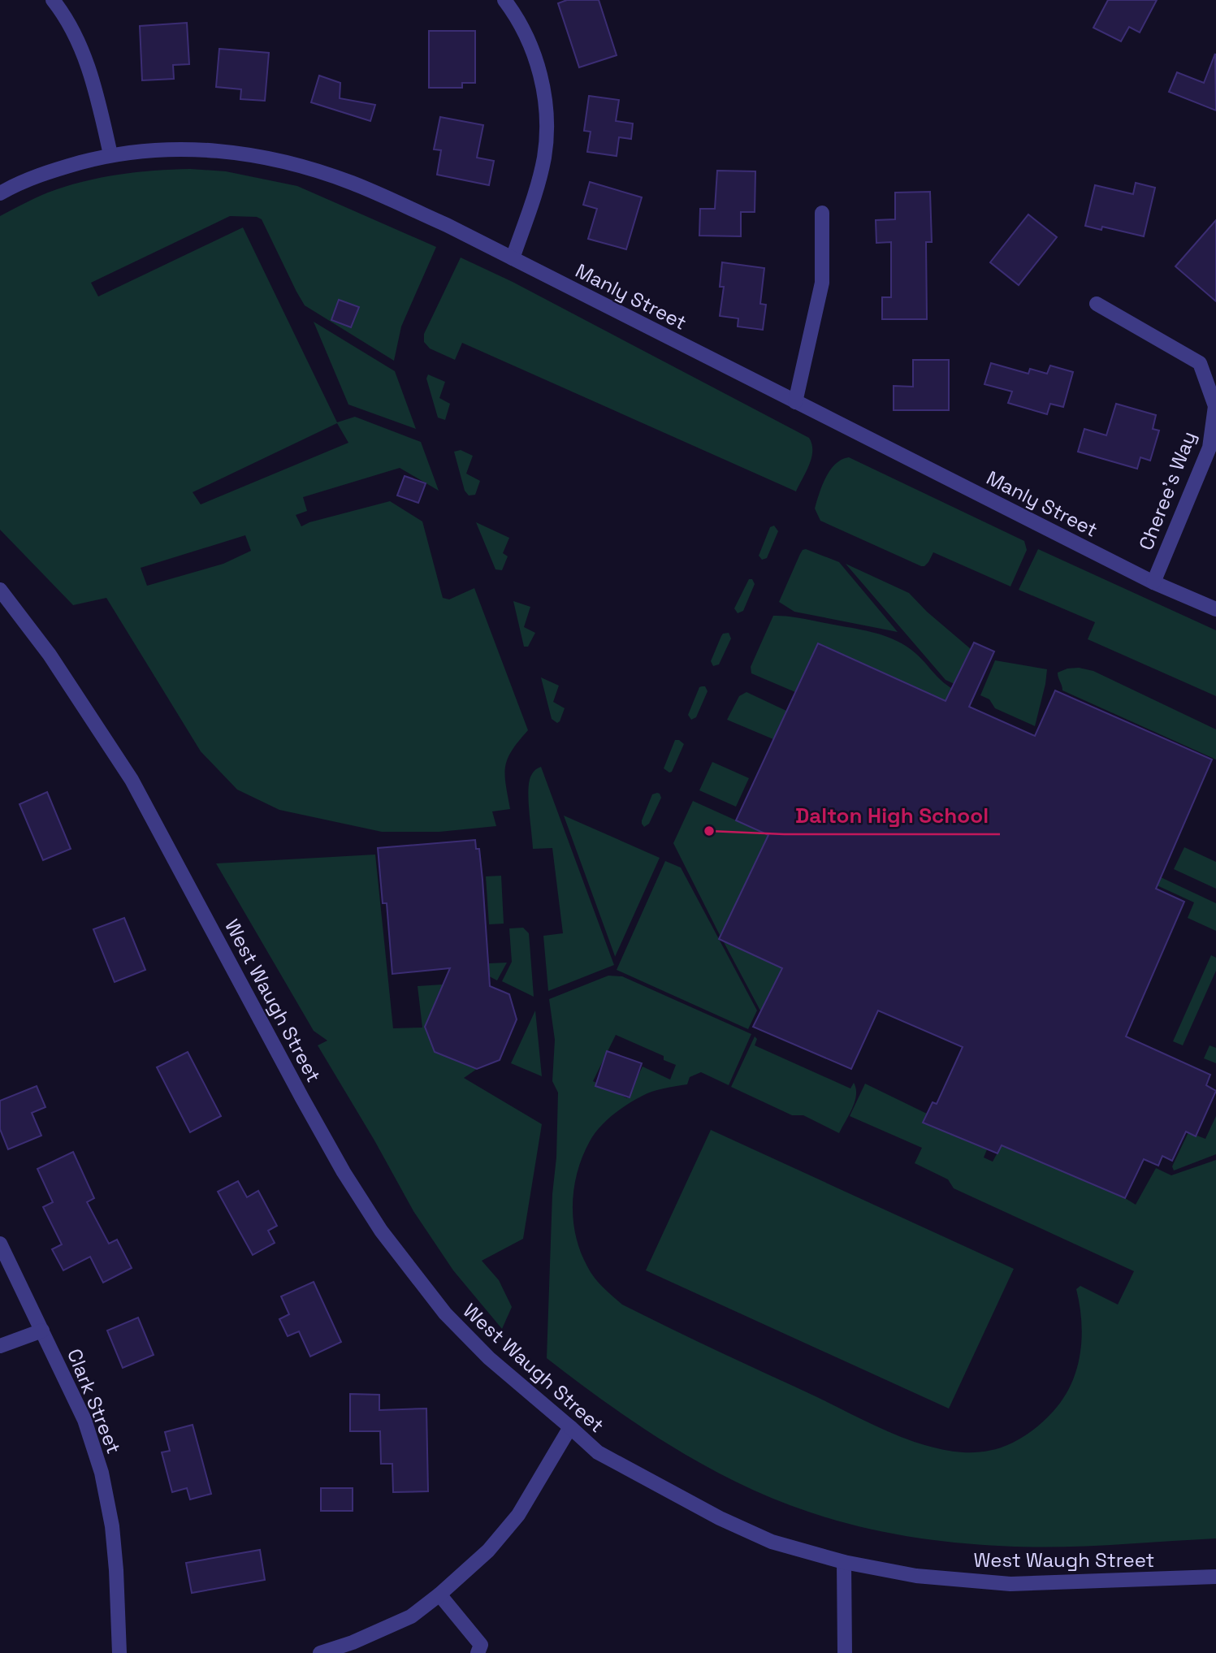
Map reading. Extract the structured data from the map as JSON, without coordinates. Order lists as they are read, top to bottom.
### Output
{
  "streets": {
    "street": [
      "Manly Street",
      "Cheree's Way",
      "West Waugh Street",
      "Clark Street"
    ]
  },
  "crossings": [
    ["Manly Street", "Cheree's Way"]
  ],
  "places": ["Dalton High School"]
}
